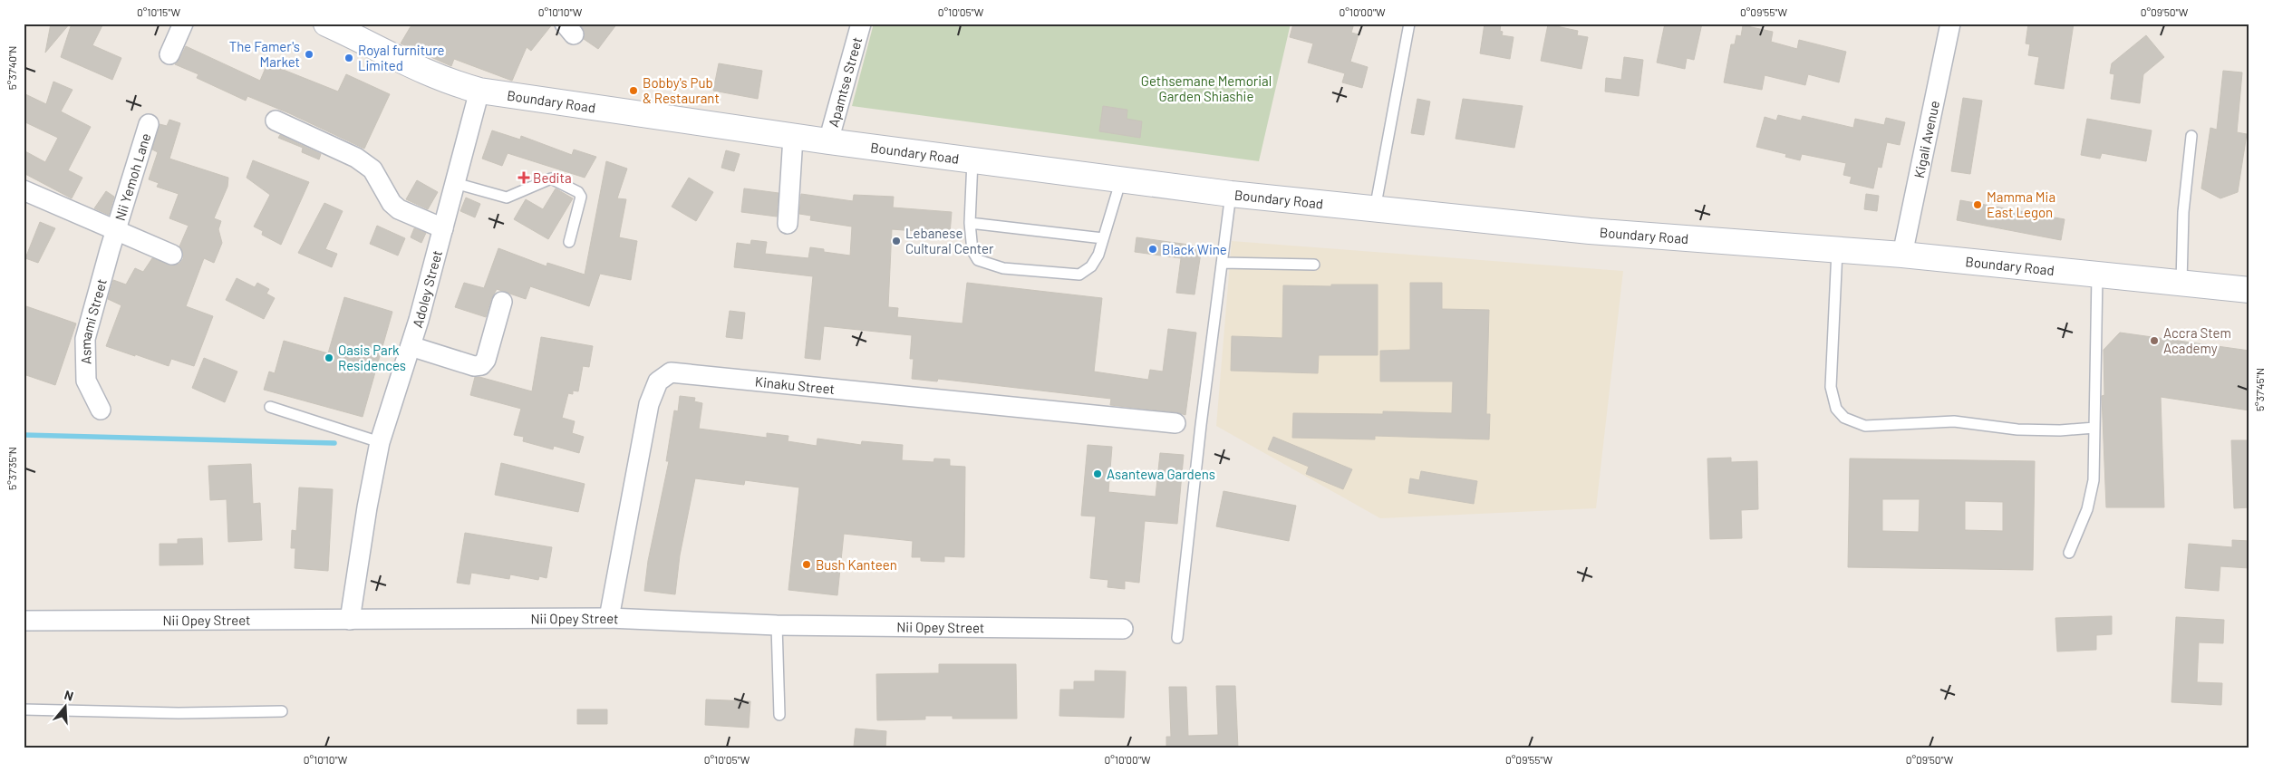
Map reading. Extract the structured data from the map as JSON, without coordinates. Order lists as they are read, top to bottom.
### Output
{
  "streets": {
    "main road": ["Boundary Road"],
    "street": [
      "Apamtse Street",
      "Kigali Avenue",
      "Nii Yemoh Lane",
      "Adoley Street",
      "Asmami Street",
      "Kinaku Street",
      "Nii Opey Street"
    ]
  },
  "crossings": [
    ["Apamtse Street", "Boundary Road"],
    ["Boundary Road", "Kigali Avenue"],
    ["Boundary Road", "Adoley Street"],
    ["Nii Yemoh Lane", "Asmami Street"],
    ["Adoley Street", "Nii Opey Street"],
    ["Kinaku Street", "Nii Opey Street"]
  ],
  "parks": ["Gethsemane Memorial Garden Shiashie"],
  "places": {
    "other": [
      "The Famer's Market",
      "Royal furniture Limited",
      "Bobby's Pub & Restaurant",
      "Mamma Mia East Legon",
      "Lebanese Cultural Center",
      "Black Wine",
      "Accra Stem Academy",
      "Oasis Park Residences",
      "Asantewa Gardens",
      "Bush Kanteen"
    ],
    "health": ["Bedita"]
  },
  "north": "top",
  "coordinates": [
    "0°10'15\"W",
    "0°10'10\"W",
    "0°10'05\"W",
    "0°10'00\"W",
    "0°09'55\"W",
    "0°09'50\"W",
    "5°37'40\"N",
    "5°37'45\"N",
    "5°37'35\"N"
  ]
}
